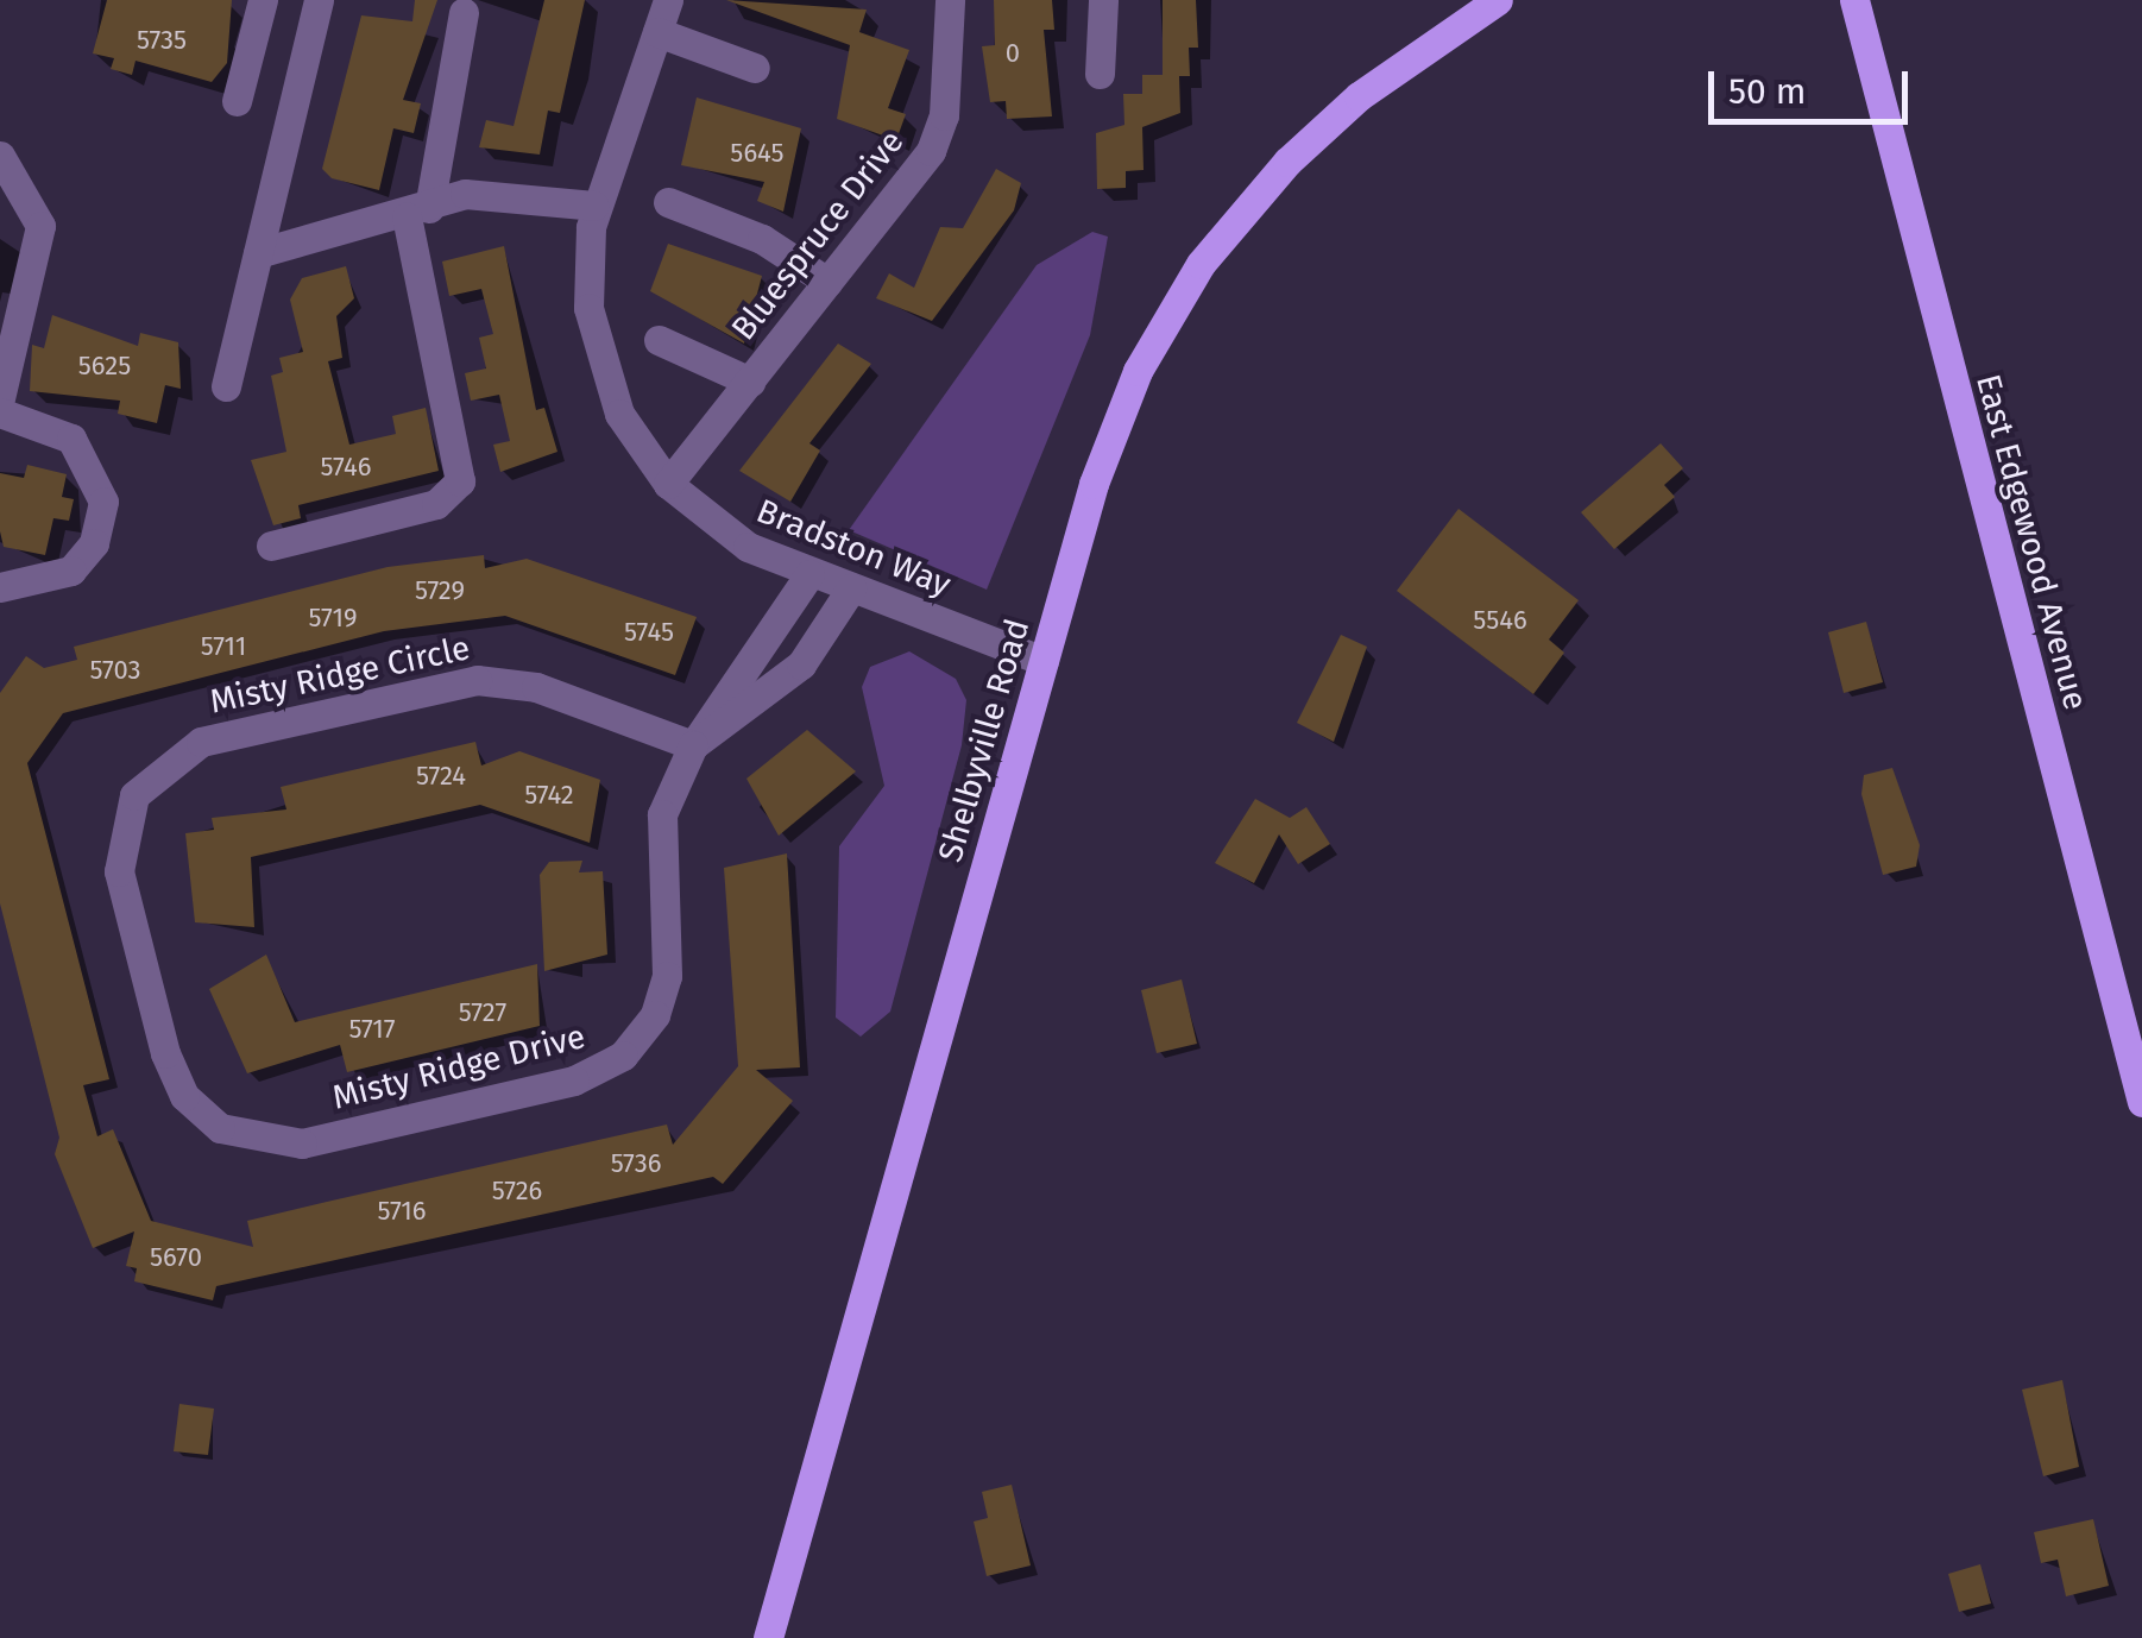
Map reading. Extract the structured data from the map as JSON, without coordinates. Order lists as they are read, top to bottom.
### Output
{
  "streets": {
    "main road": ["East Edgewood Avenue", "Shelbyville Road"],
    "street": [
      "Bluespruce Drive",
      "Bradston Way",
      "Misty Ridge Circle",
      "Misty Ridge Drive"
    ]
  },
  "crossings": [
    ["Bluespruce Drive", "Bradston Way"],
    ["Bradston Way", "Shelbyville Road"],
    ["Bradston Way", "Misty Ridge Drive"],
    ["Misty Ridge Circle", "Misty Ridge Drive"]
  ],
  "house_numbers": [
    "5735",
    "0",
    "5645",
    "5625",
    "5746",
    "5729",
    "5719",
    "5546",
    "5745",
    "5711",
    "5703",
    "5724",
    "5742",
    "5727",
    "5717",
    "5736",
    "5726",
    "5716",
    "5670"
  ],
  "scale_bar": "50 m"
}
